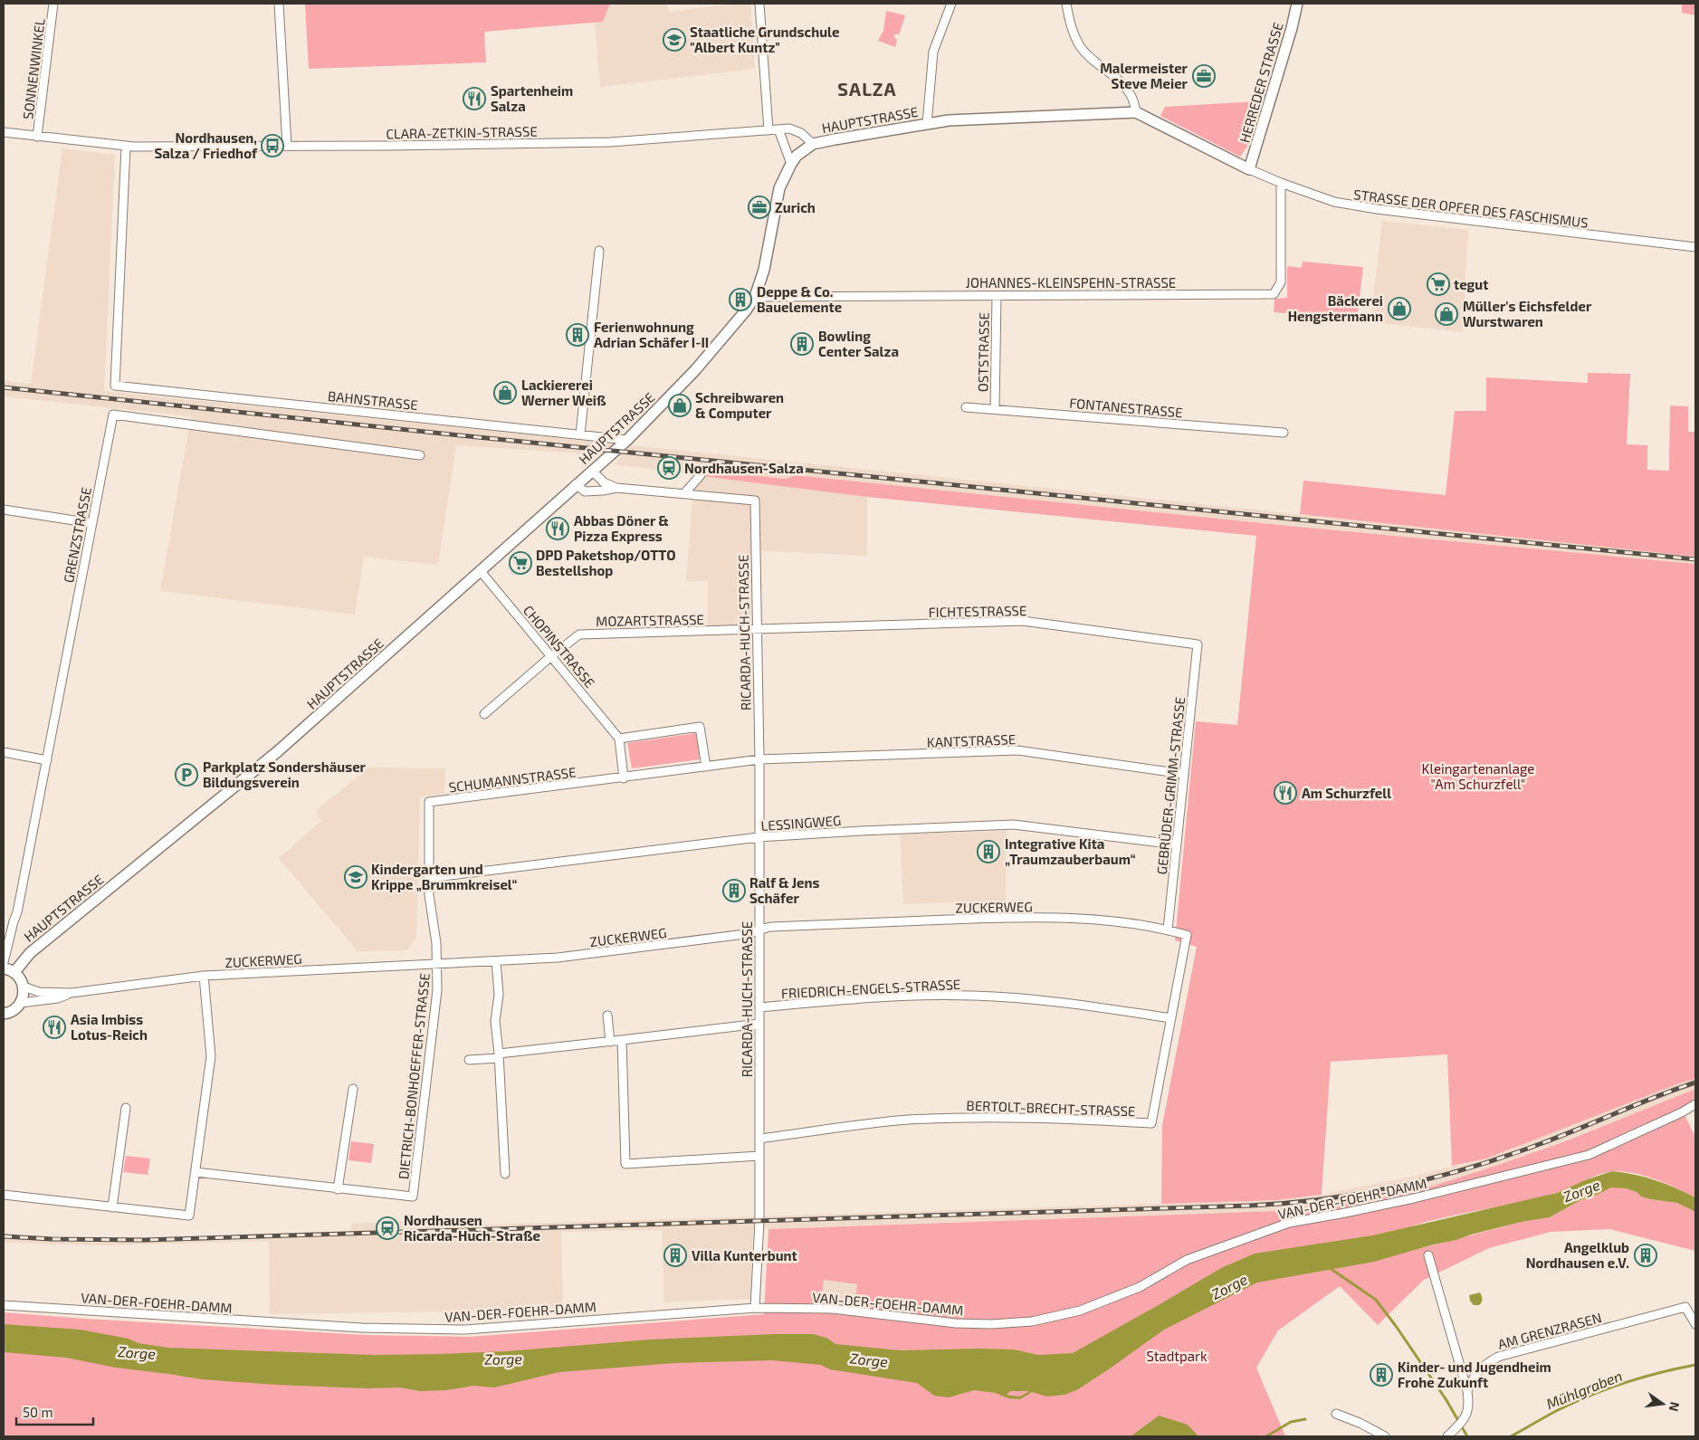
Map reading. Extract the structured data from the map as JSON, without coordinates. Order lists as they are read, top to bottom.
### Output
{
  "streets": {
    "street": [
      "SONNENWINKEL",
      "HERREDER STRASSE",
      "HAUPTSTRASSE",
      "CLARA-ZETKIN-STRASSE",
      "STRASSE DER OPFER DES FASCHISMUS",
      "JOHANNES-KLEINSPEHN-STRASSE",
      "OSTSTRASSE",
      "BAHNSTRASSE",
      "FONTANESTRASSE",
      "GRENZSTRASSE",
      "FICHTESTRASSE",
      "MOZARTSTRASSE",
      "RICARDA-HUCH-STRASSE",
      "CHOPINSTRASSE",
      "KANTSTRASSE",
      "SCHUMANNSTRASSE",
      "GEBRÜDER-GRIMM-STRASSE",
      "LESSINGWEG",
      "ZUCKERWEG",
      "FRIEDRICH-ENGELS-STRASSE",
      "DIETRICH-BONHOEFFER-STRASSE",
      "BERTOLT-BRECHT-STRASSE",
      "VAN-DER-FOEHR-DAMM",
      "AM GRENZRASEN"
    ]
  },
  "crossings": [
    ["SONNENWINKEL", "CLARA-ZETKIN-STRASSE"],
    ["HERREDER STRASSE", "HAUPTSTRASSE"],
    ["HERREDER STRASSE", "STRASSE DER OPFER DES FASCHISMUS"],
    ["HAUPTSTRASSE", "CLARA-ZETKIN-STRASSE"],
    ["HAUPTSTRASSE", "STRASSE DER OPFER DES FASCHISMUS"],
    ["HAUPTSTRASSE", "JOHANNES-KLEINSPEHN-STRASSE"],
    ["HAUPTSTRASSE", "BAHNSTRASSE"],
    ["HAUPTSTRASSE", "CHOPINSTRASSE"],
    ["CLARA-ZETKIN-STRASSE", "BAHNSTRASSE"],
    ["STRASSE DER OPFER DES FASCHISMUS", "JOHANNES-KLEINSPEHN-STRASSE"],
    ["JOHANNES-KLEINSPEHN-STRASSE", "OSTSTRASSE"],
    ["OSTSTRASSE", "FONTANESTRASSE"],
    ["FICHTESTRASSE", "MOZARTSTRASSE"],
    ["FICHTESTRASSE", "RICARDA-HUCH-STRASSE"],
    ["FICHTESTRASSE", "GEBRÜDER-GRIMM-STRASSE"],
    ["MOZARTSTRASSE", "RICARDA-HUCH-STRASSE"],
    ["MOZARTSTRASSE", "CHOPINSTRASSE"],
    ["RICARDA-HUCH-STRASSE", "KANTSTRASSE"],
    ["RICARDA-HUCH-STRASSE", "SCHUMANNSTRASSE"],
    ["RICARDA-HUCH-STRASSE", "LESSINGWEG"],
    ["RICARDA-HUCH-STRASSE", "ZUCKERWEG"],
    ["RICARDA-HUCH-STRASSE", "FRIEDRICH-ENGELS-STRASSE"],
    ["RICARDA-HUCH-STRASSE", "BERTOLT-BRECHT-STRASSE"],
    ["RICARDA-HUCH-STRASSE", "VAN-DER-FOEHR-DAMM"],
    ["KANTSTRASSE", "SCHUMANNSTRASSE"],
    ["KANTSTRASSE", "GEBRÜDER-GRIMM-STRASSE"],
    ["SCHUMANNSTRASSE", "LESSINGWEG"],
    ["SCHUMANNSTRASSE", "ZUCKERWEG"],
    ["SCHUMANNSTRASSE", "DIETRICH-BONHOEFFER-STRASSE"],
    ["GEBRÜDER-GRIMM-STRASSE", "LESSINGWEG"],
    ["GEBRÜDER-GRIMM-STRASSE", "ZUCKERWEG"],
    ["ZUCKERWEG", "DIETRICH-BONHOEFFER-STRASSE"],
    ["ZUCKERWEG", "BERTOLT-BRECHT-STRASSE"],
    ["FRIEDRICH-ENGELS-STRASSE", "BERTOLT-BRECHT-STRASSE"]
  ],
  "districts": ["SALZA"],
  "water": ["Zorge", "Mühlgraben"],
  "parks": ["Kleingartenanlage \"Am Schurzfell\"", "Stadtpark"],
  "places": {
    "school or university": ["Staatliche Grundschule \"Albert Kuntz\"", "Kindergarten und Krippe „Brummkreisel“"],
    "office": ["Malermeister Steve Meier", "Zurich"],
    "restaurant": [
      "Spartenheim Salza",
      "Abbas Döner & Pizza Express",
      "Am Schurzfell",
      "Asia Imbiss Lotus-Reich"
    ],
    "bus stop": ["Nordhausen, Salza / Friedhof"],
    "supermarket": ["tegut", "DPD Paketshop/OTTO Bestellshop"],
    "building": [
      "Deppe & Co. Bauelemente",
      "Ferienwohnung Adrian Schäfer I-II",
      "Bowling Center Salza",
      "Integrative Kita „Traumzauberbaum“",
      "Ralf & Jens Schäfer",
      "Villa Kunterbunt",
      "Angelklub Nordhausen e.V.",
      "Kinder- und Jugendheim Frohe Zukunft"
    ],
    "shop": [
      "Bäckerei Hengstermann",
      "Müller's Eichsfelder Wurstwaren",
      "Lackiererei Werner Weiß",
      "Schreibwaren & Computer"
    ],
    "station": ["Nordhausen-Salza", "Nordhausen Ricarda-Huch-Straße"],
    "parking": ["Parkplatz Sondershäuser Bildungsverein"]
  },
  "scale_bar": "50 m",
  "north": "right"
}
